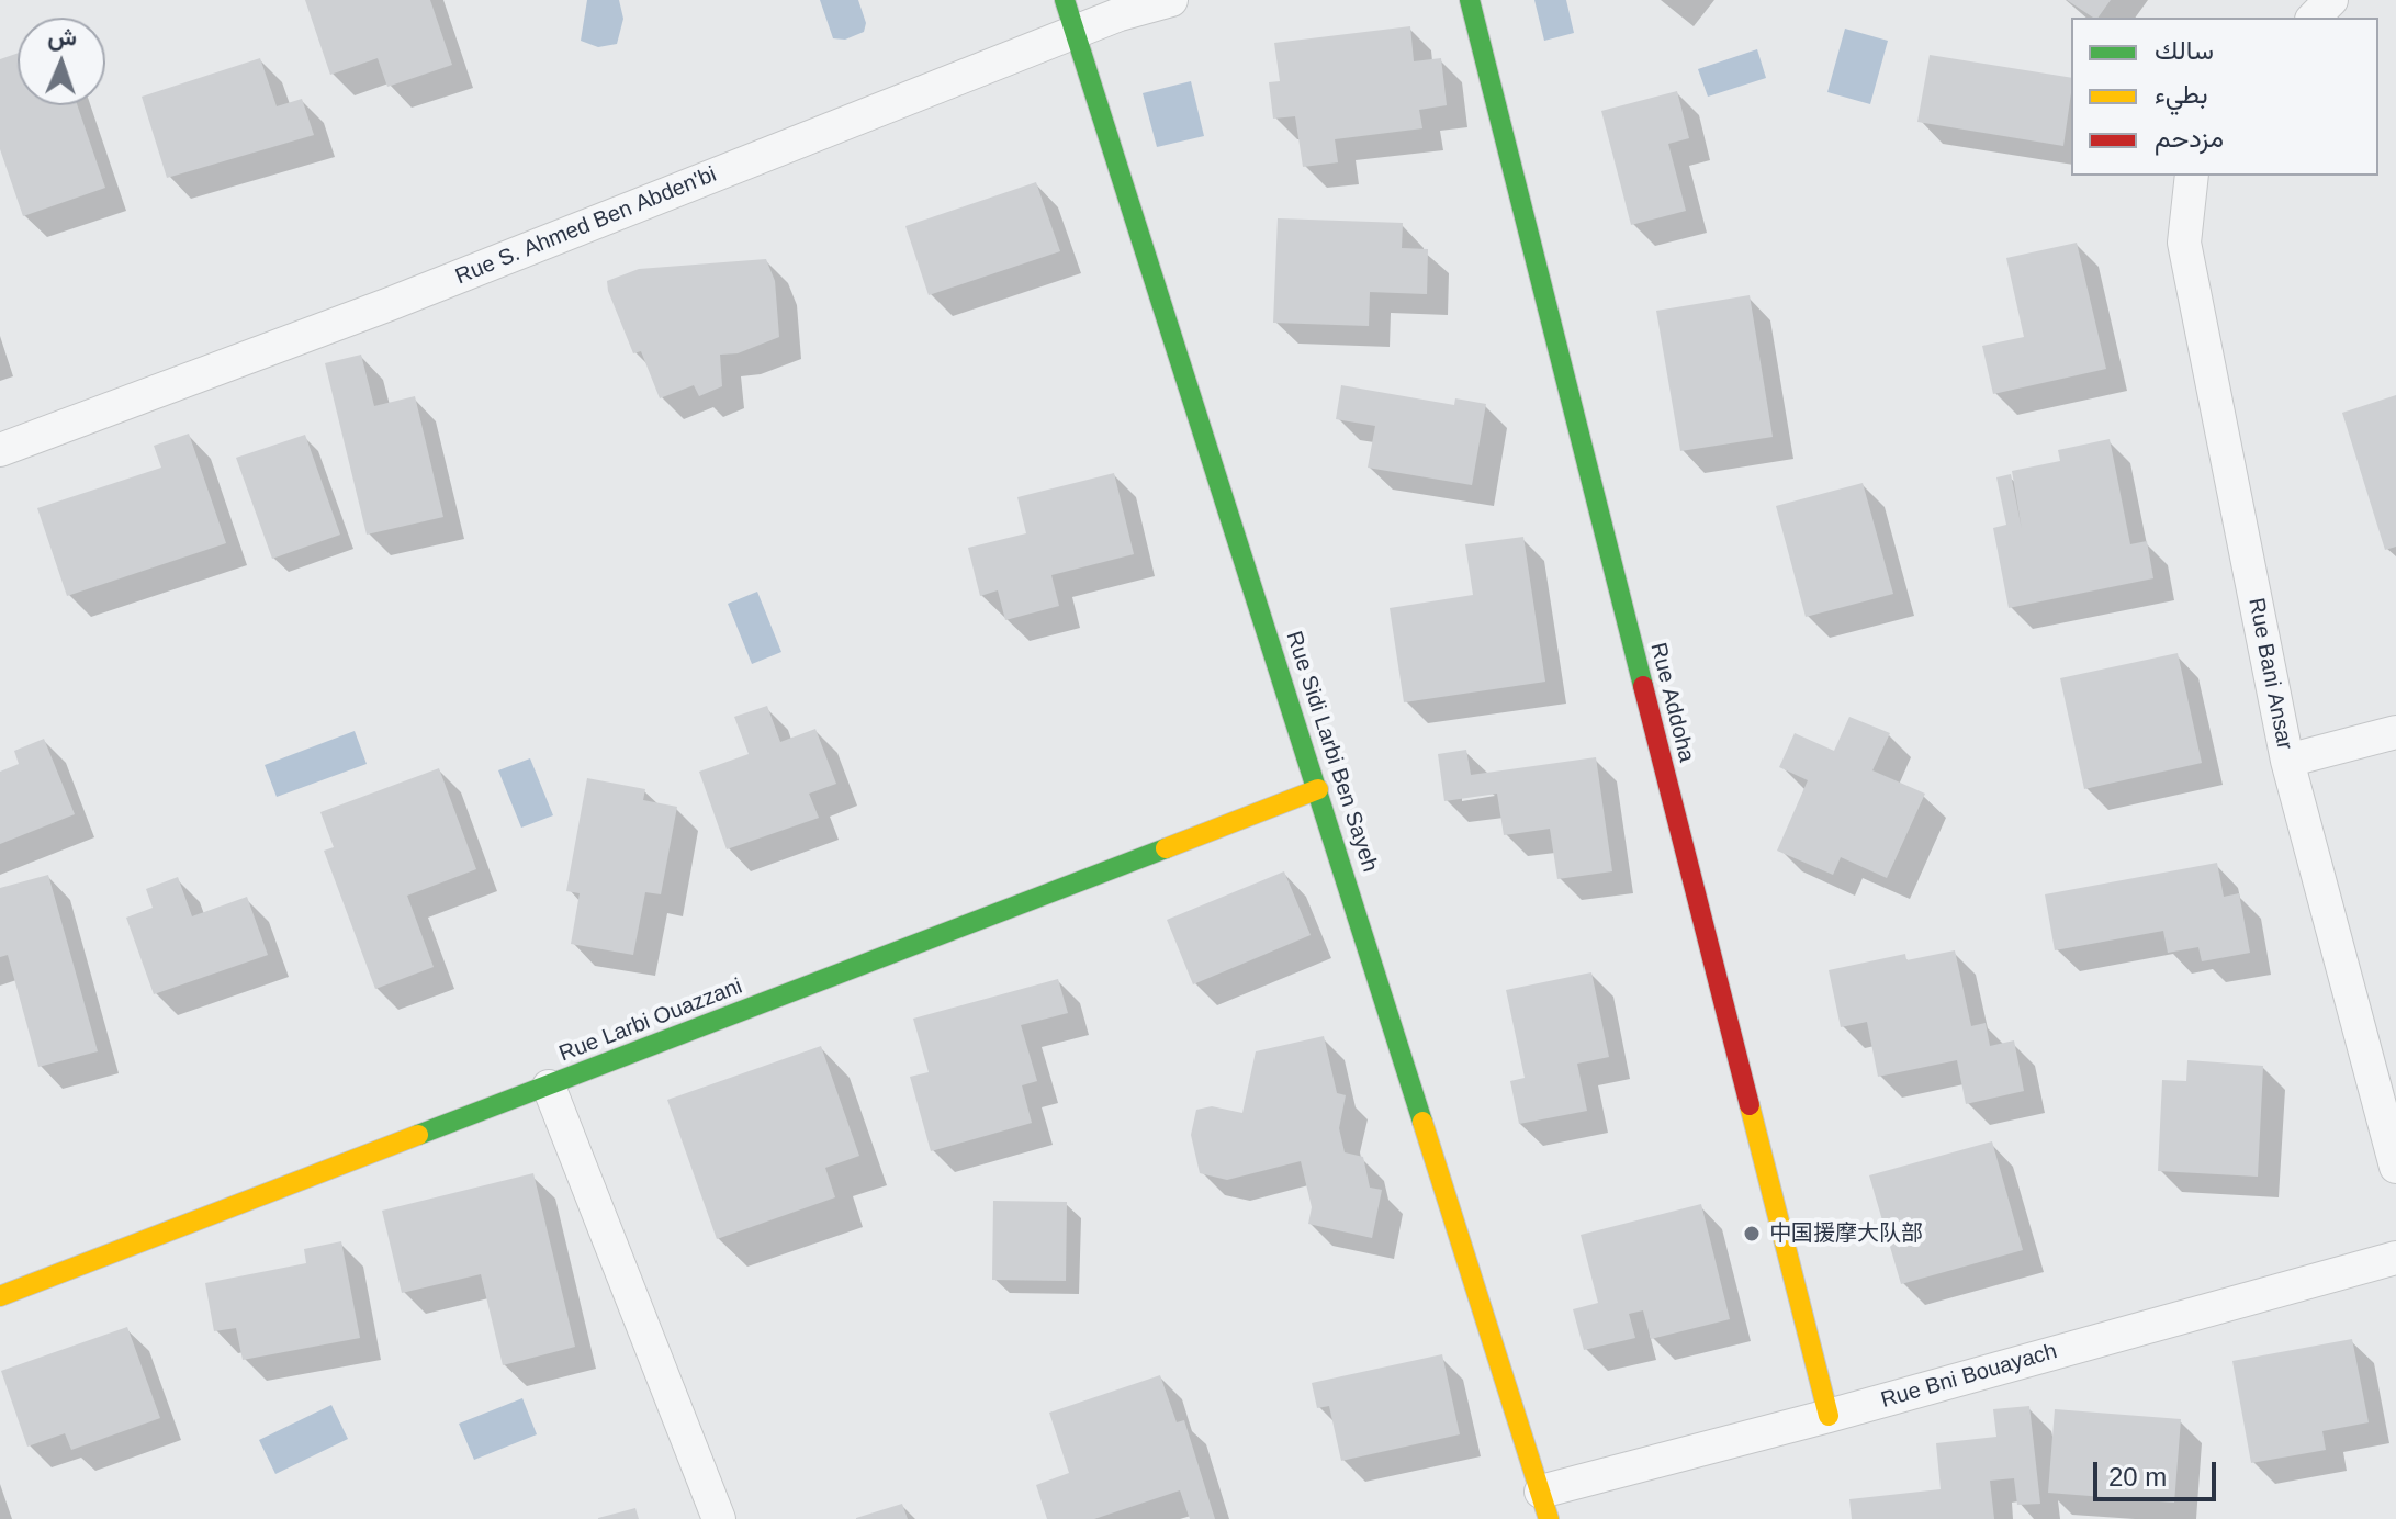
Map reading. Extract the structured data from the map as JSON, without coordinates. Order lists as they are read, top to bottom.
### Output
{
  "streets": {
    "street": [
      "Rue S. Ahmed Ben Abden'bi",
      "Rue Bani Ansar",
      "Rue Addoha",
      "Rue Sidi Larbi Ben Sayeh",
      "Rue Larbi Ouazzani",
      "Rue Bni Bouayach"
    ]
  },
  "crossings": [
    ["Rue S. Ahmed Ben Abden'bi", "Rue Sidi Larbi Ben Sayeh"],
    ["Rue Addoha", "Rue Bni Bouayach"],
    ["Rue Sidi Larbi Ben Sayeh", "Rue Larbi Ouazzani"],
    ["Rue Sidi Larbi Ben Sayeh", "Rue Bni Bouayach"]
  ],
  "places": ["中国援摩大队部"],
  "legend": ["سالك", "بطيء", "مزدحم"],
  "scale_bar": "20 m",
  "north": "top"
}
